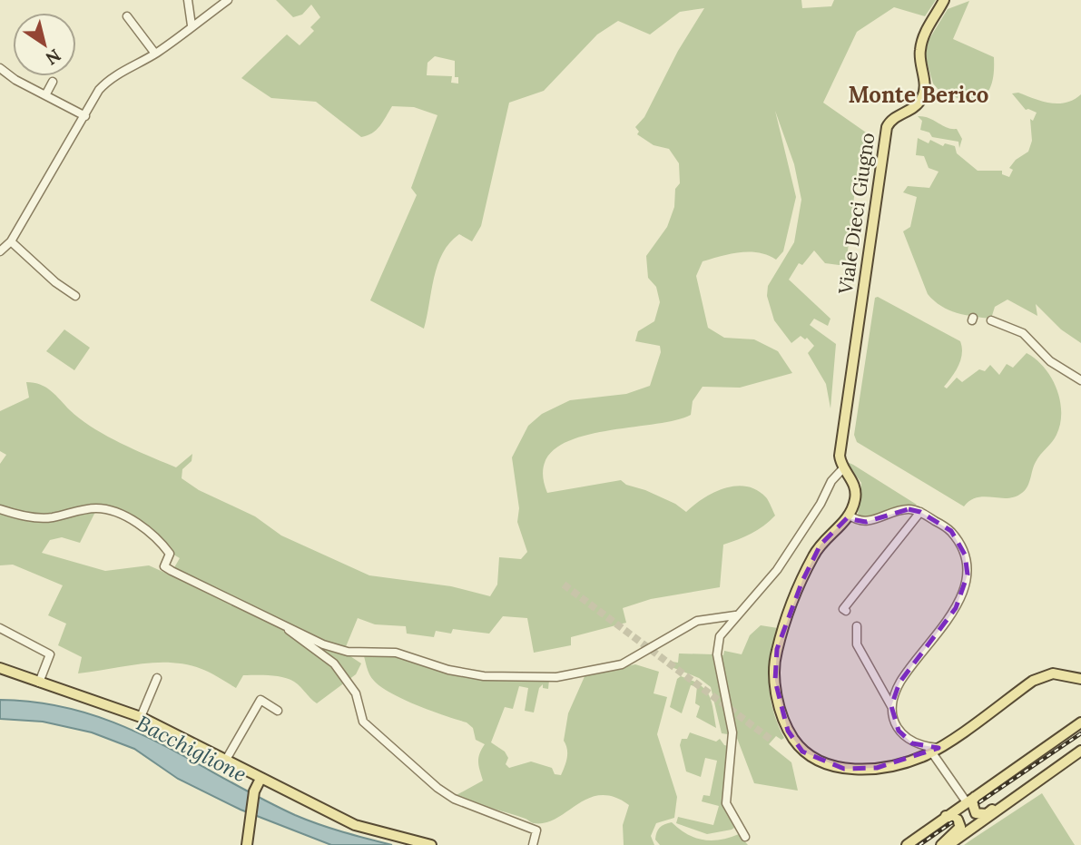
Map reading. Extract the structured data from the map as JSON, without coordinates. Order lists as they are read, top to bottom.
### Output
{
  "streets": {
    "main road": ["Viale Dieci Giugno"]
  },
  "districts": ["Monte Berico"],
  "water": ["Bacchiglione"],
  "north": "bottom right"
}
